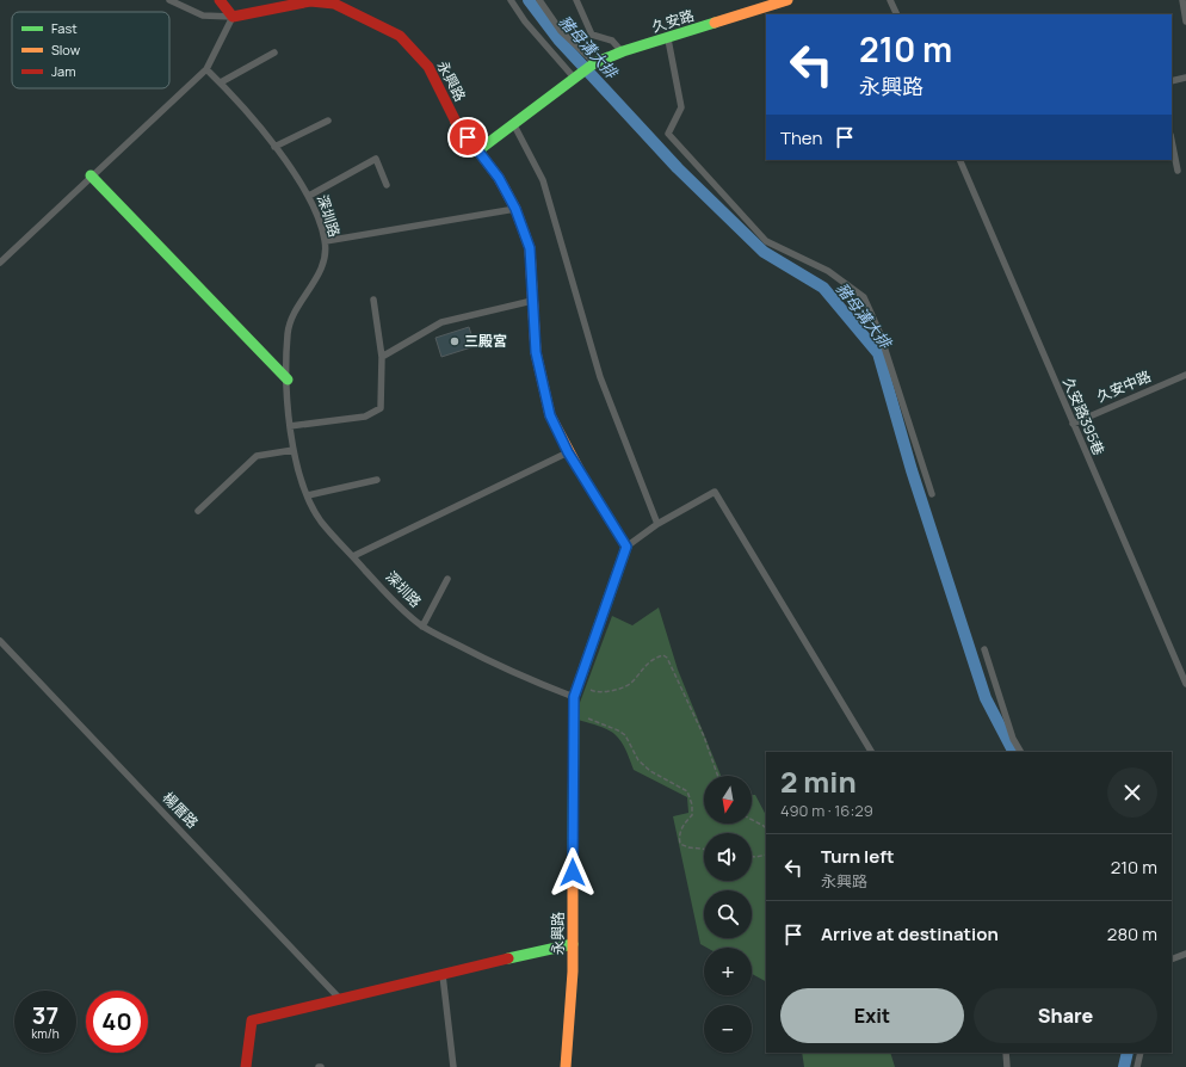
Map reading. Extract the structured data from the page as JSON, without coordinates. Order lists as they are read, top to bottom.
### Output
{
  "streets": {
    "street": ["久安路", "永興路"],
    "lane": [
      "深圳路",
      "久安中路",
      "久安路395巷",
      "楊厝路"
    ]
  },
  "crossings": [
    ["久安路", "永興路"],
    ["永興路", "深圳路"],
    ["久安中路", "久安路395巷"]
  ],
  "water": ["豬母溝大排"],
  "places": ["三殿宮"],
  "legend": ["Fast", "Slow", "Jam"],
  "north": "bottom",
  "page": {
    "turn": ["210 m", "永興路"],
    "then": "Then",
    "heading": ["2 min", "490 m · 16:29"],
    "map_buttons": ["+", "−"],
    "list": [
      {
        "name": "Turn left",
        "note": "永興路",
        "value": "210 m"
      },
      {
        "name": "Arrive at destination",
        "value": "280 m"
      }
    ],
    "buttons": ["Exit", "Share"],
    "speed": "37 km/h",
    "limit": "40"
  }
}
